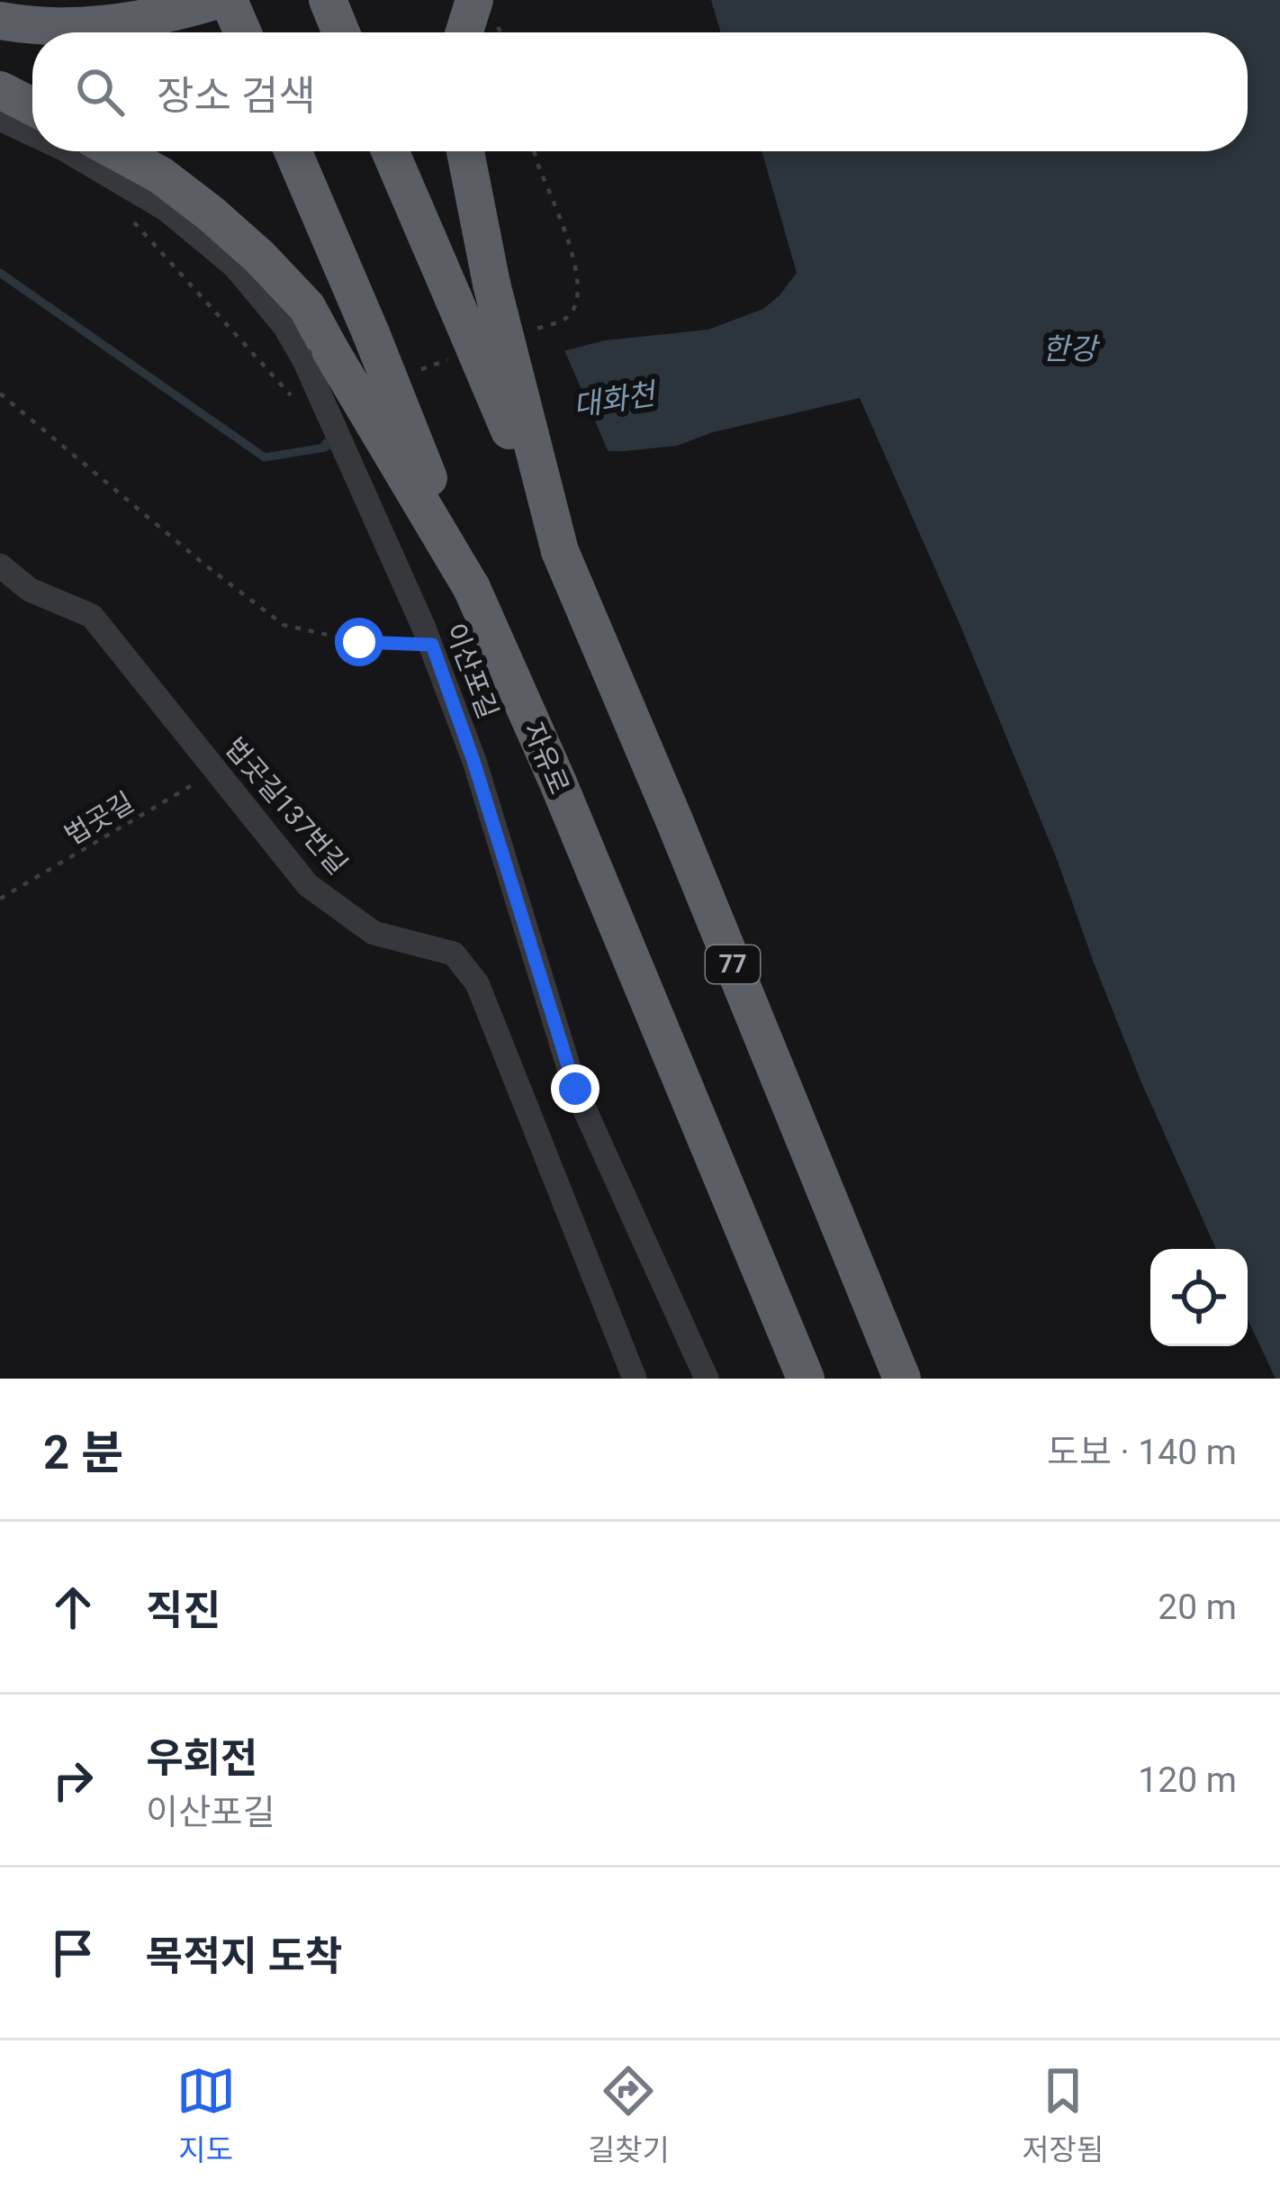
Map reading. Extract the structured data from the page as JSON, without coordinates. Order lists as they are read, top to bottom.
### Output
{
  "streets": {
    "highway": ["자유로", "77"],
    "street": ["이산포길", "법곳길137번길"],
    "path": ["법곳길"]
  },
  "crossings": [
    ["법곳길137번길", "법곳길"]
  ],
  "water": ["한강", "대화천"],
  "page": {
    "search": "장소 검색",
    "heading": ["2 분", "도보 · 140 m"],
    "list": [
      ["직진", "20 m"],
      ["우회전", "이산포길", "120 m"],
      "목적지 도착"
    ],
    "nav": ["지도", "길찾기", "저장됨"]
  }
}
